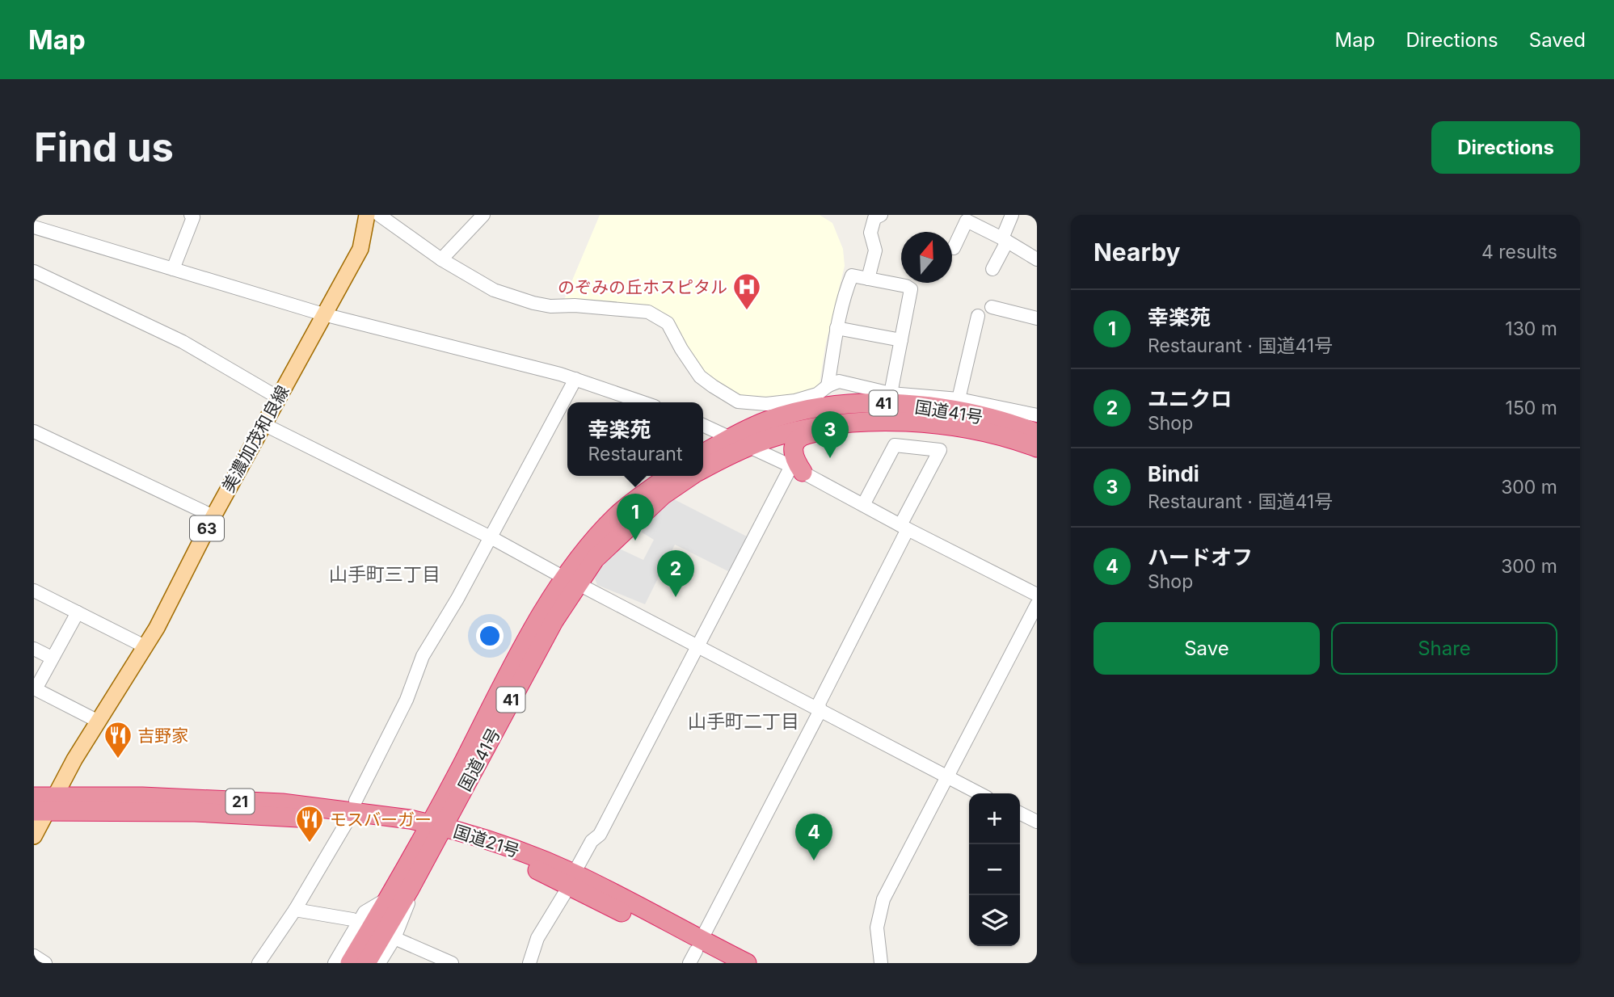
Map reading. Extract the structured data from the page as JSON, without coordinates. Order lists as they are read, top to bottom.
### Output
{
  "streets": {
    "highway": [
      "41",
      "国道41号",
      "21",
      "国道21号"
    ],
    "main road": ["美濃加茂和良線", "63"]
  },
  "crossings": [
    ["国道41号", "国道21号"],
    ["美濃加茂和良線", "国道21号"]
  ],
  "districts": ["山手町三丁目", "山手町二丁目"],
  "places": {
    "hospital": ["のぞみの丘ホスピタル"],
    "restaurant": ["吉野家", "モスバーガー"]
  },
  "north": "top",
  "page": {
    "header": "Map",
    "nav": ["Map", "Directions", "Saved"],
    "buttons": [
      "Directions",
      ["Save", "Share"]
    ],
    "title": "Find us",
    "heading": ["Nearby", "4 results"],
    "list": [
      {
        "mark": "1",
        "name": "幸楽苑",
        "note": "Restaurant · 国道41号",
        "value": "130 m"
      },
      {
        "mark": "2",
        "name": "ユニクロ",
        "note": "Shop",
        "value": "150 m"
      },
      {
        "mark": "3",
        "name": "Bindi",
        "note": "Restaurant · 国道41号",
        "value": "300 m"
      },
      {
        "mark": "4",
        "name": "ハードオフ",
        "note": "Shop",
        "value": "300 m"
      }
    ],
    "popup": ["幸楽苑", "Restaurant"],
    "pins": [
      "3",
      "1",
      "2",
      "4"
    ],
    "map_buttons": ["+", "−"]
  }
}
